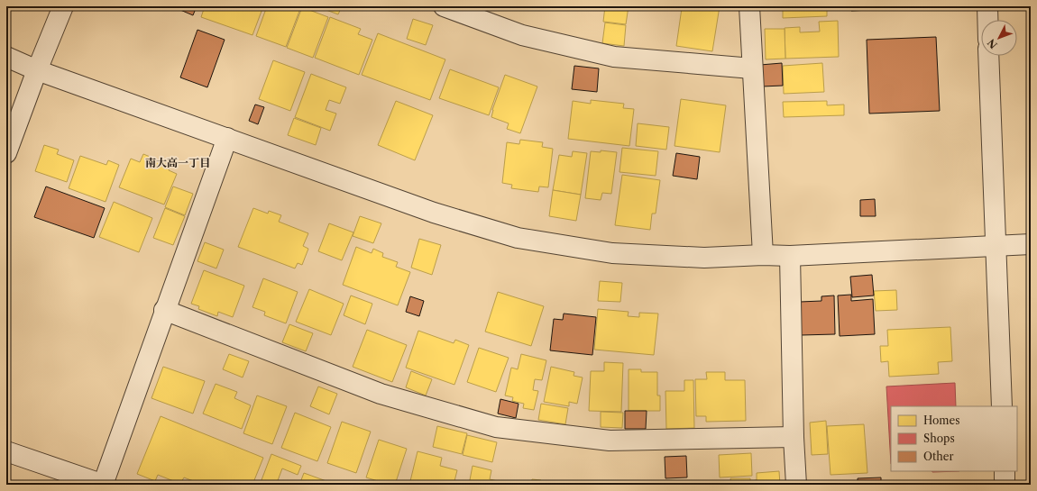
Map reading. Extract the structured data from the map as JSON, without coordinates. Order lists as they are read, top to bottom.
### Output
{
  "districts": ["南大高一丁目"],
  "legend": ["Homes", "Shops", "Other"],
  "north": "bottom left"
}
